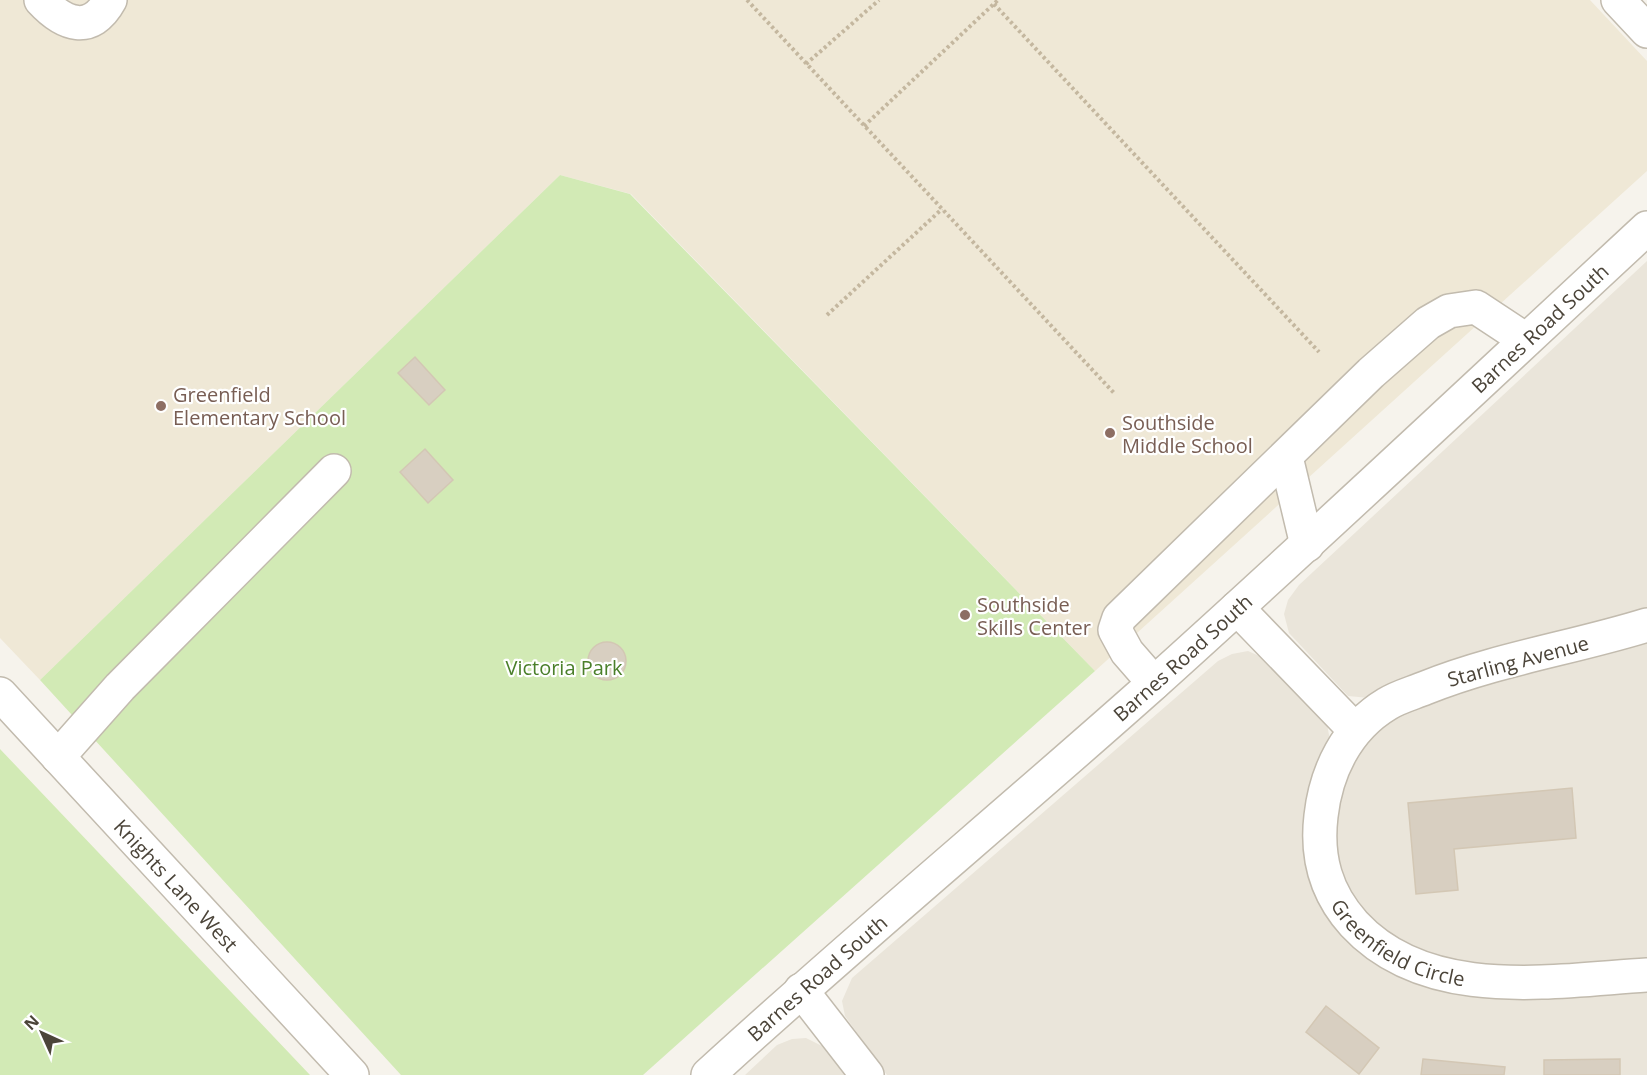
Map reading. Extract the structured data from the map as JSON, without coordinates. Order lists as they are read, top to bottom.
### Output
{
  "streets": {
    "street": [
      "Barnes Road South",
      "Starling Avenue",
      "Knights Lane West",
      "Greenfield Circle"
    ]
  },
  "crossings": [
    ["Starling Avenue", "Greenfield Circle"]
  ],
  "parks": ["Victoria Park"],
  "places": ["Greenfield Elementary School", "Southside Middle School", "Southside Skills Center"],
  "north": "top left"
}
